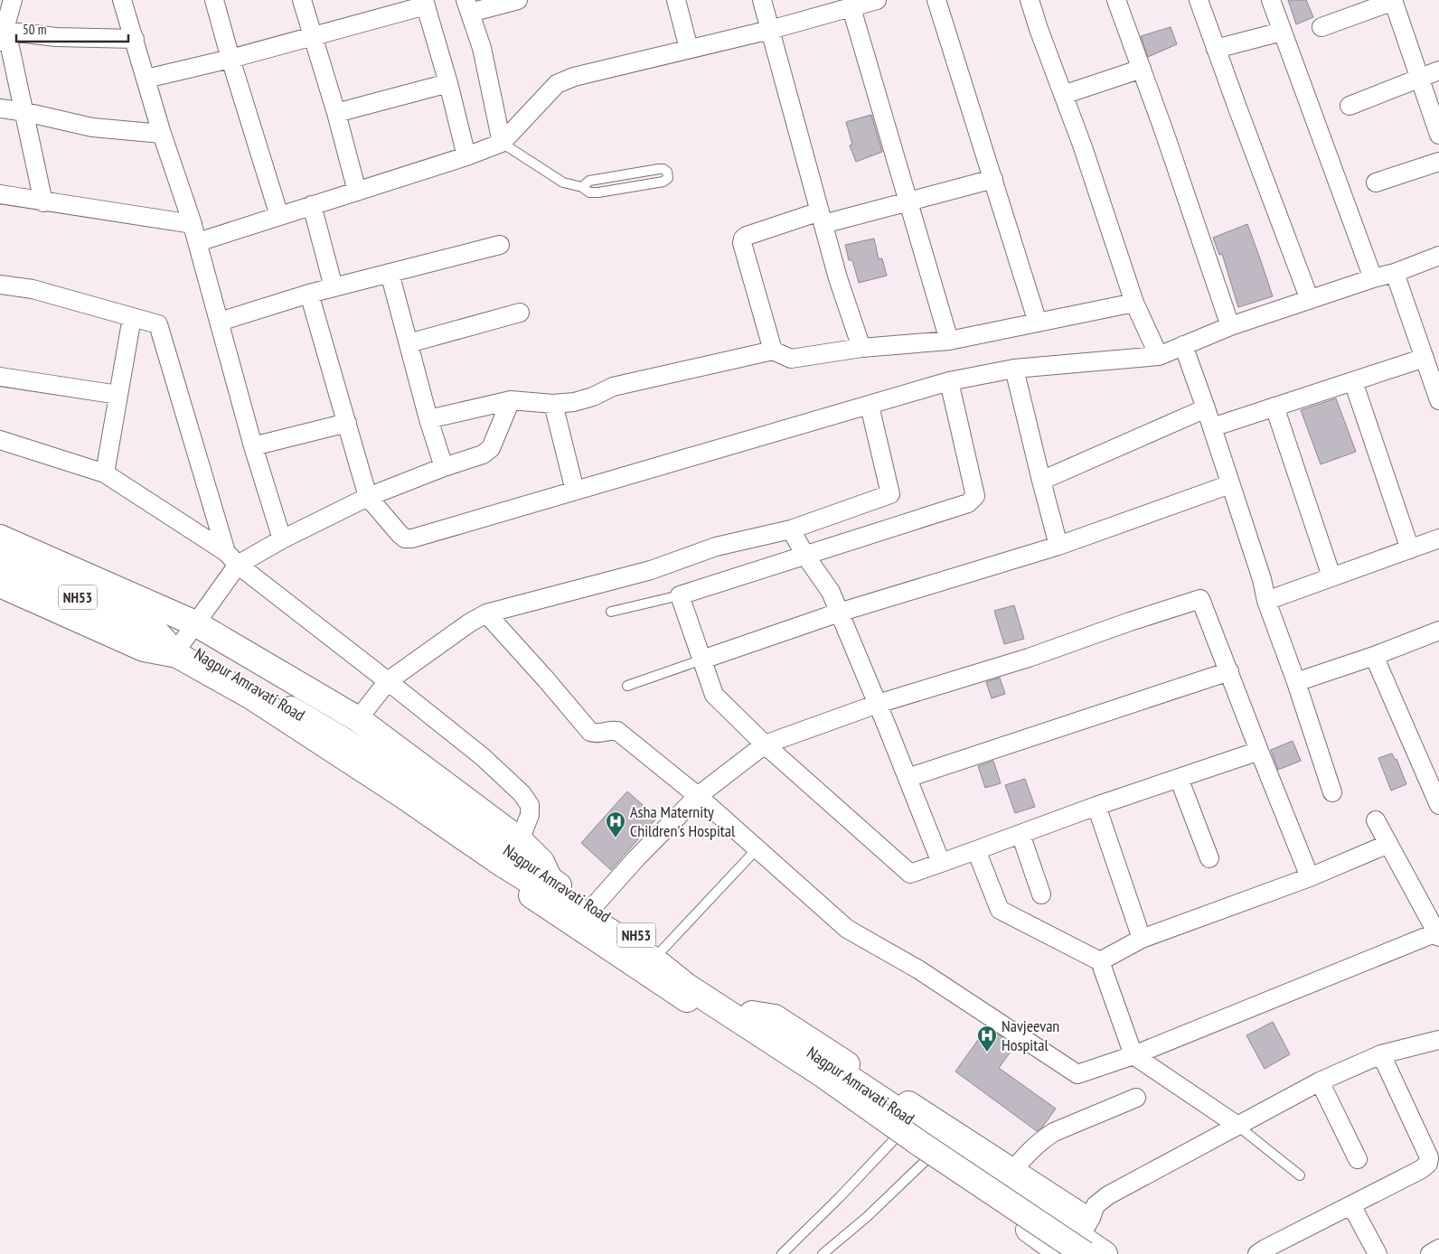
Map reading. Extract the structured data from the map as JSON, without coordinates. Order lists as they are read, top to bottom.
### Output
{
  "streets": {
    "main road": ["NH53", "Nagpur Amravati Road"]
  },
  "places": {
    "hospital": ["Asha Maternity Children's Hospital", "Navjeevan Hospital"]
  },
  "scale_bar": "50 m"
}
